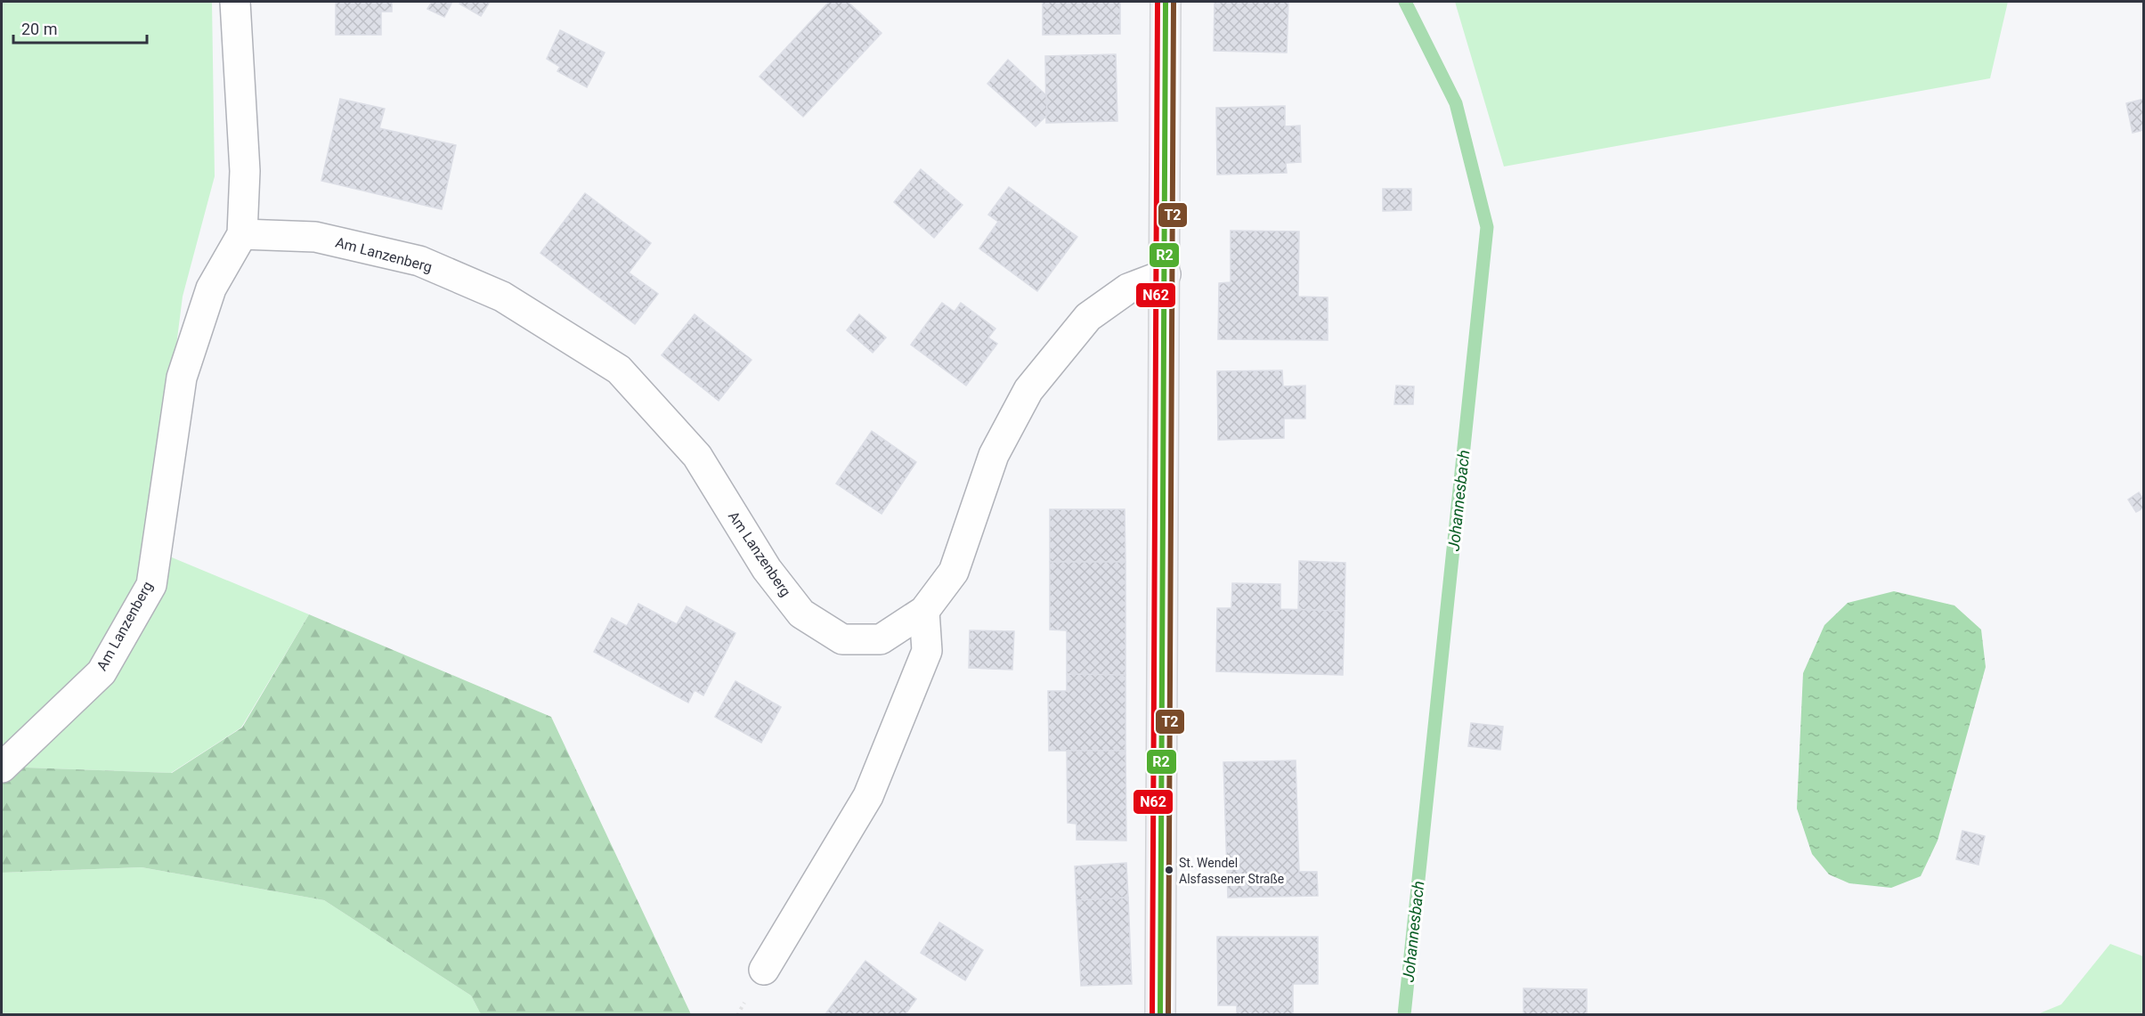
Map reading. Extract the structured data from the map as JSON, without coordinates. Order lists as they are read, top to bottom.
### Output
{
  "streets": {
    "street": ["Am Lanzenberg"]
  },
  "water": ["Johannesbach"],
  "places": ["St. Wendel Alsfassener Straße"],
  "lines": ["transit line R2", "transit line T2", "transit line N62"],
  "scale_bar": "20 m"
}
